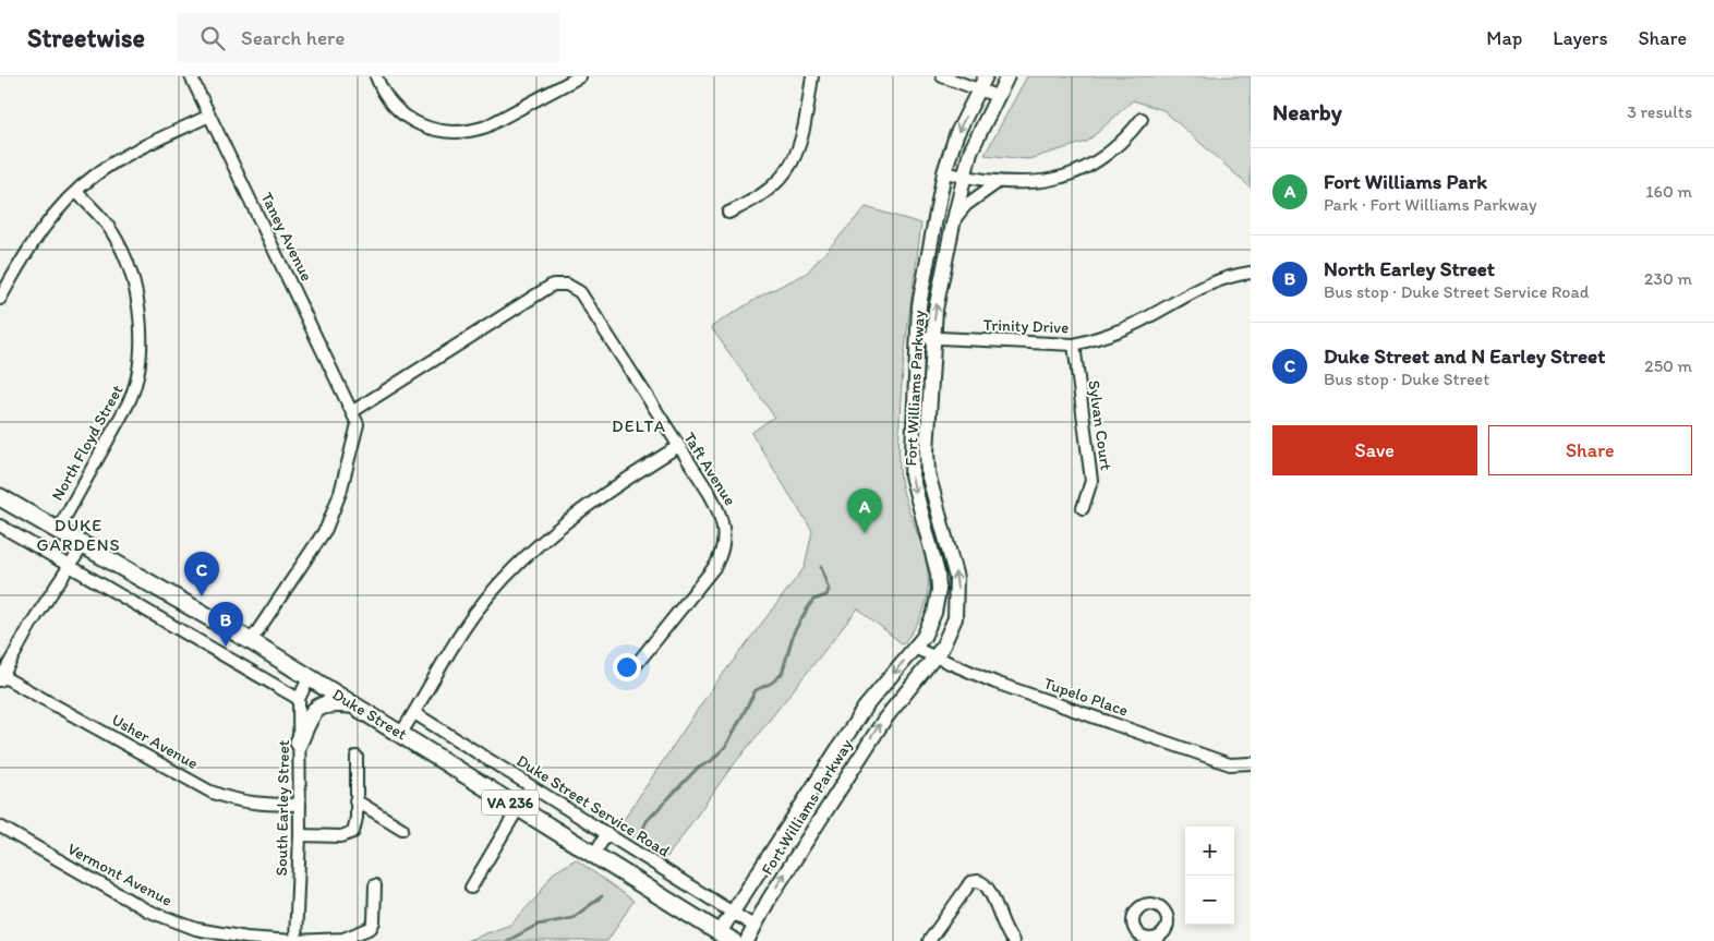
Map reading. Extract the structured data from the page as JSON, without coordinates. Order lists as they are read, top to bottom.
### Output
{
  "streets": {
    "main road": ["Duke Street", "VA 236"],
    "street": [
      "Taney Avenue",
      "Trinity Drive",
      "Fort Williams Parkway",
      "Sylvan Court",
      "North Floyd Street",
      "Taft Avenue",
      "Tupelo Place",
      "Usher Avenue",
      "Duke Street Service Road",
      "South Earley Street",
      "Vermont Avenue"
    ]
  },
  "crossings": [
    ["Taney Avenue", "Taft Avenue"],
    ["Trinity Drive", "Fort Williams Parkway"],
    ["Trinity Drive", "Sylvan Court"],
    ["Fort Williams Parkway", "Tupelo Place"],
    ["Fort Williams Parkway", "Duke Street"],
    ["Fort Williams Parkway", "Duke Street Service Road"],
    ["North Floyd Street", "Duke Street"],
    ["Duke Street", "South Earley Street"],
    ["Usher Avenue", "South Earley Street"],
    ["South Earley Street", "Vermont Avenue"]
  ],
  "districts": ["DELTA", "DUKE GARDENS"],
  "page": {
    "header": "Streetwise",
    "search": "Search here",
    "nav": ["Map", "Layers", "Share"],
    "heading": ["Nearby", "3 results"],
    "list": [
      {
        "mark": "A",
        "name": "Fort Williams Park",
        "note": "Park · Fort Williams Parkway",
        "value": "160 m"
      },
      {
        "mark": "B",
        "name": "North Earley Street",
        "note": "Bus stop · Duke Street Service Road",
        "value": "230 m"
      },
      {
        "mark": "C",
        "name": "Duke Street and N Earley Street",
        "note": "Bus stop · Duke Street",
        "value": "250 m"
      }
    ],
    "buttons": ["Save", "Share"],
    "pins": ["A", "C", "B"],
    "map_buttons": ["+", "−"]
  }
}
